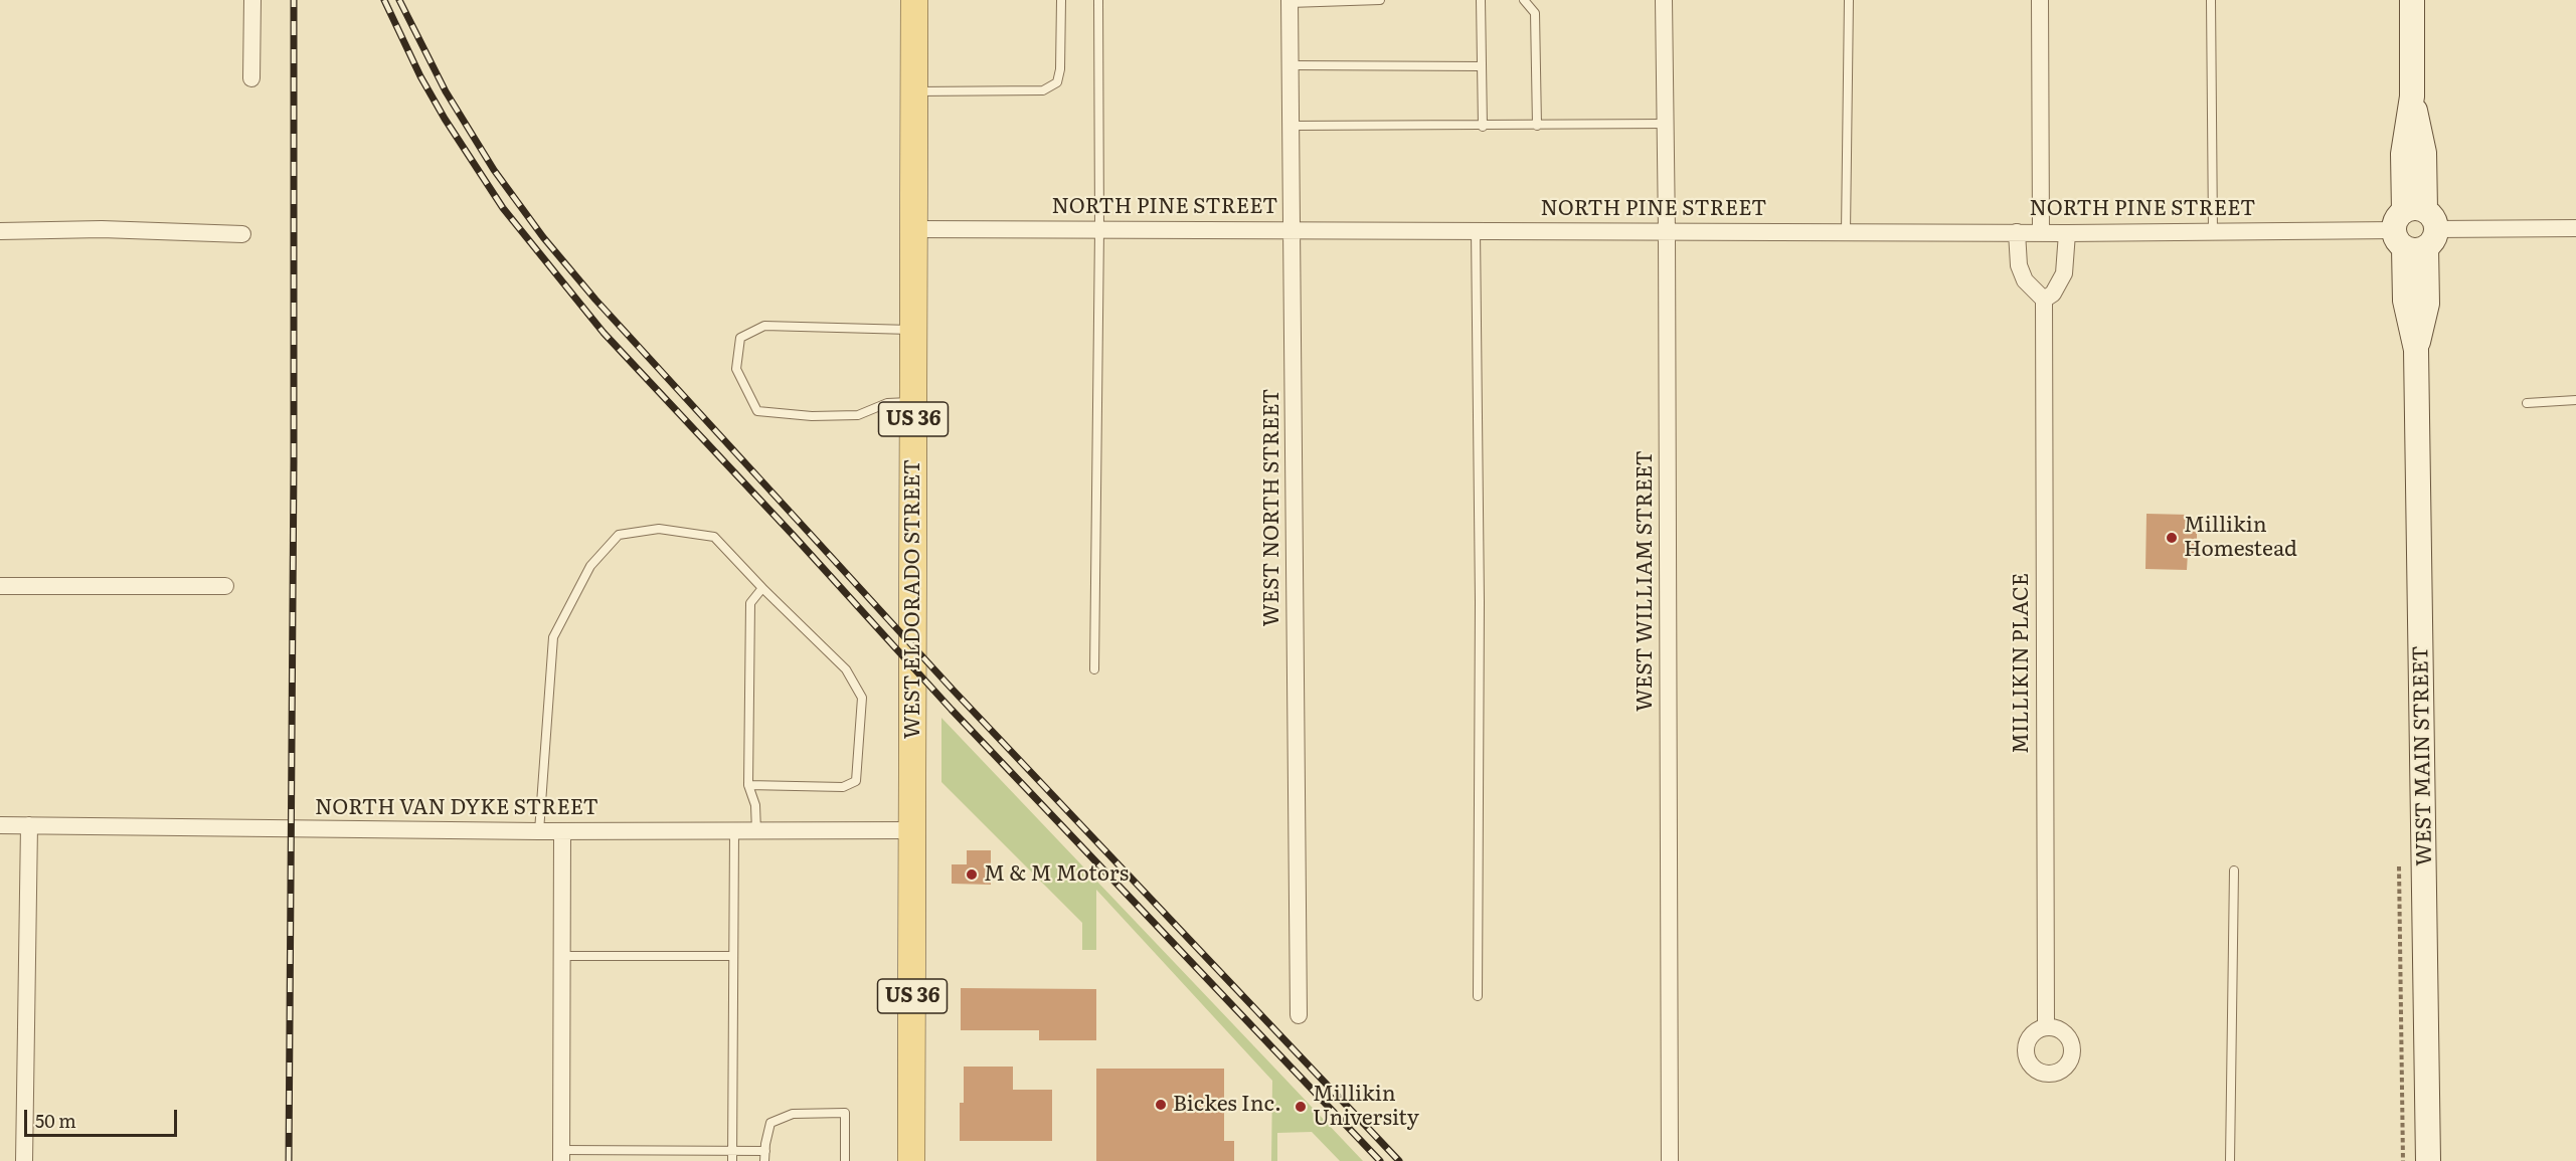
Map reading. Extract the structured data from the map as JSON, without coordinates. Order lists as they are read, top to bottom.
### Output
{
  "streets": {
    "main road": ["US 36", "WEST ELDORADO STREET"],
    "street": [
      "NORTH PINE STREET",
      "WEST NORTH STREET",
      "WEST WILLIAM STREET",
      "MILLIKIN PLACE",
      "WEST MAIN STREET",
      "NORTH VAN DYKE STREET"
    ]
  },
  "crossings": [
    ["NORTH PINE STREET", "WEST NORTH STREET"],
    ["NORTH PINE STREET", "WEST WILLIAM STREET"],
    ["NORTH PINE STREET", "WEST ELDORADO STREET"],
    ["NORTH PINE STREET", "WEST MAIN STREET"],
    ["WEST ELDORADO STREET", "NORTH VAN DYKE STREET"]
  ],
  "places": [
    "Millikin Homestead",
    "M & M Motors",
    "Bickes Inc.",
    "Millikin University"
  ],
  "scale_bar": "50 m"
}
